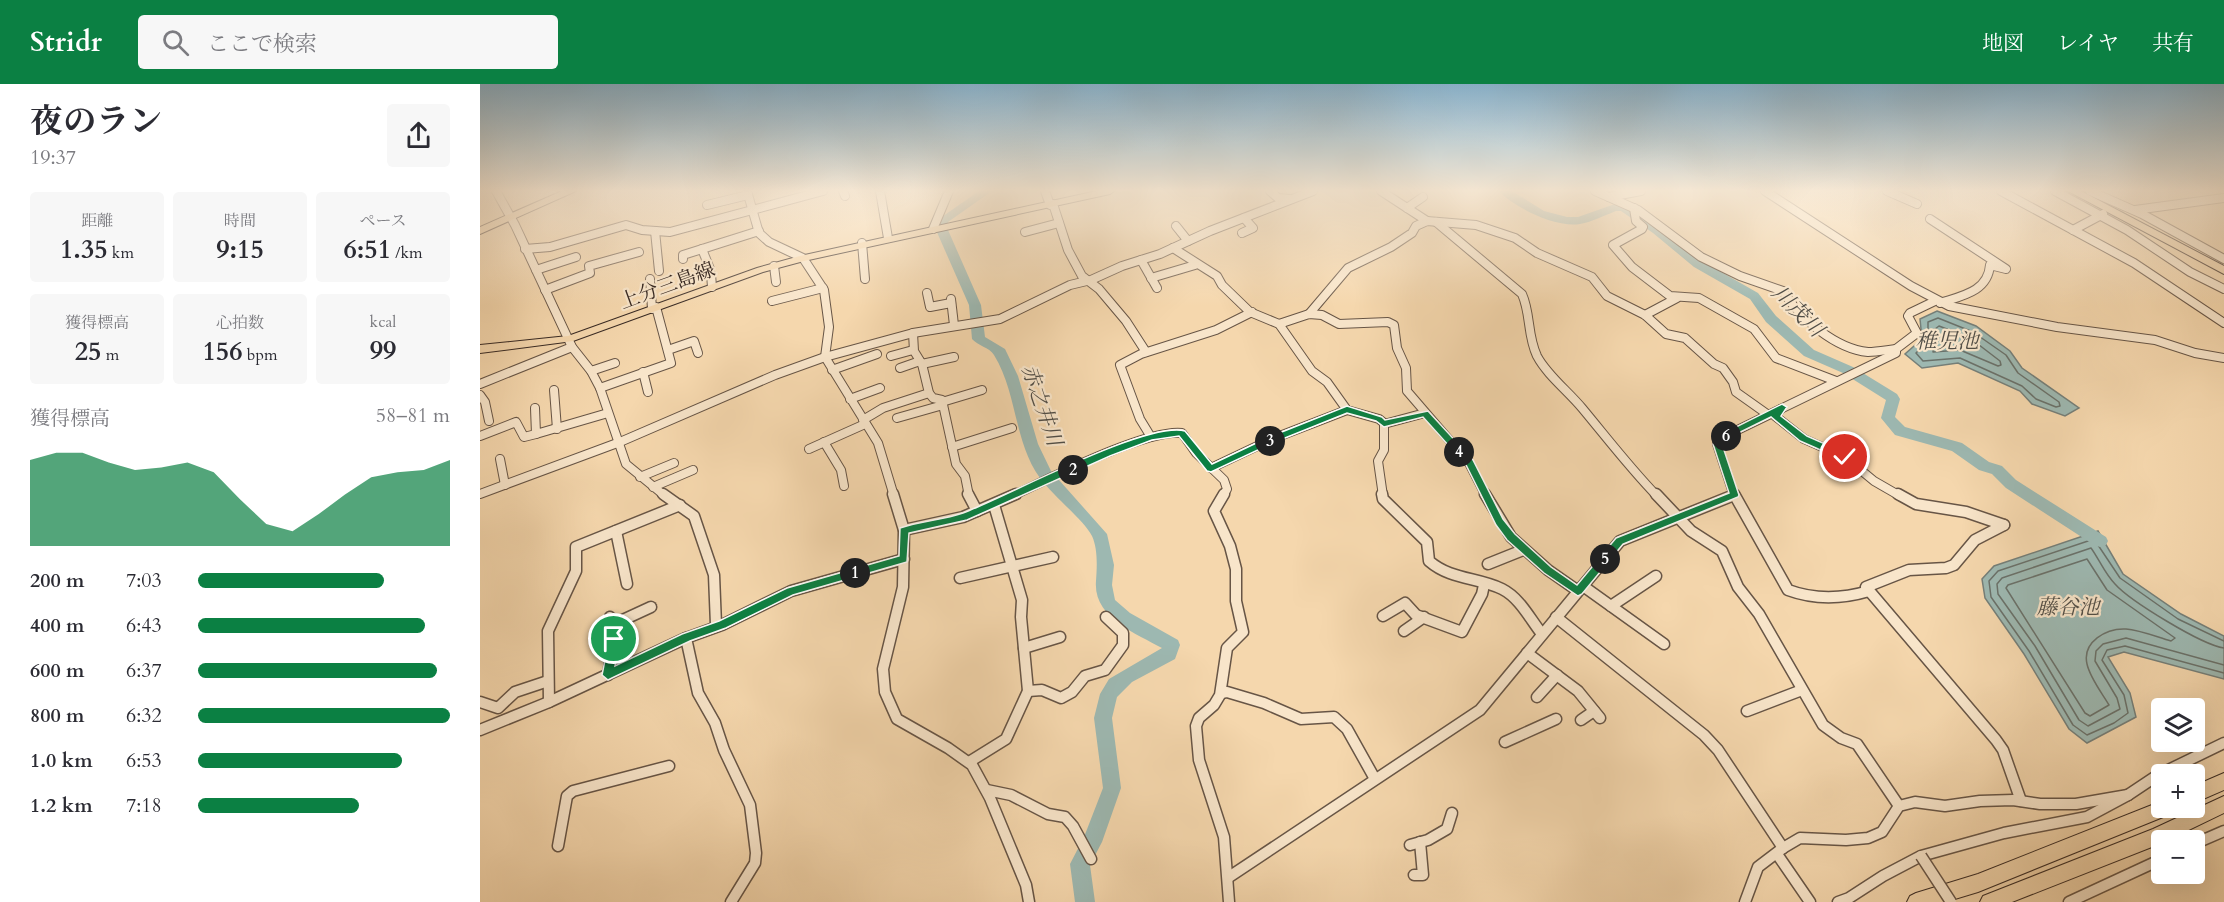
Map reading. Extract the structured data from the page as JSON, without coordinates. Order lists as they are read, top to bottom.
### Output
{
  "streets": {
    "main road": ["上分三島線"]
  },
  "water": [
    "川茂川",
    "稚児池",
    "赤之井川",
    "藤谷池"
  ],
  "page": {
    "header": "Stridr",
    "search": "ここで検索",
    "nav": ["地図", "レイヤ", "共有"],
    "heading": ["夜のラン", "19:37"],
    "stats": [
      ["距離", "1.35 km"],
      ["時間", "9:15"],
      ["ペース", "6:51 /km"],
      ["獲得標高", "25 m"],
      ["心拍数", "156 bpm"],
      ["kcal", "99"]
    ],
    "chart": ["獲得標高", "58–81 m"],
    "pins": [
      "6",
      "3",
      "4",
      "2",
      "5",
      "1"
    ],
    "list": [
      {
        "name": "200 m",
        "note": "7:03"
      },
      {
        "name": "400 m",
        "note": "6:43"
      },
      {
        "name": "600 m",
        "note": "6:37"
      },
      {
        "name": "800 m",
        "note": "6:32"
      },
      {
        "name": "1.0 km",
        "note": "6:53"
      },
      {
        "name": "1.2 km",
        "note": "7:18"
      }
    ],
    "map_buttons": ["+", "−"]
  }
}
